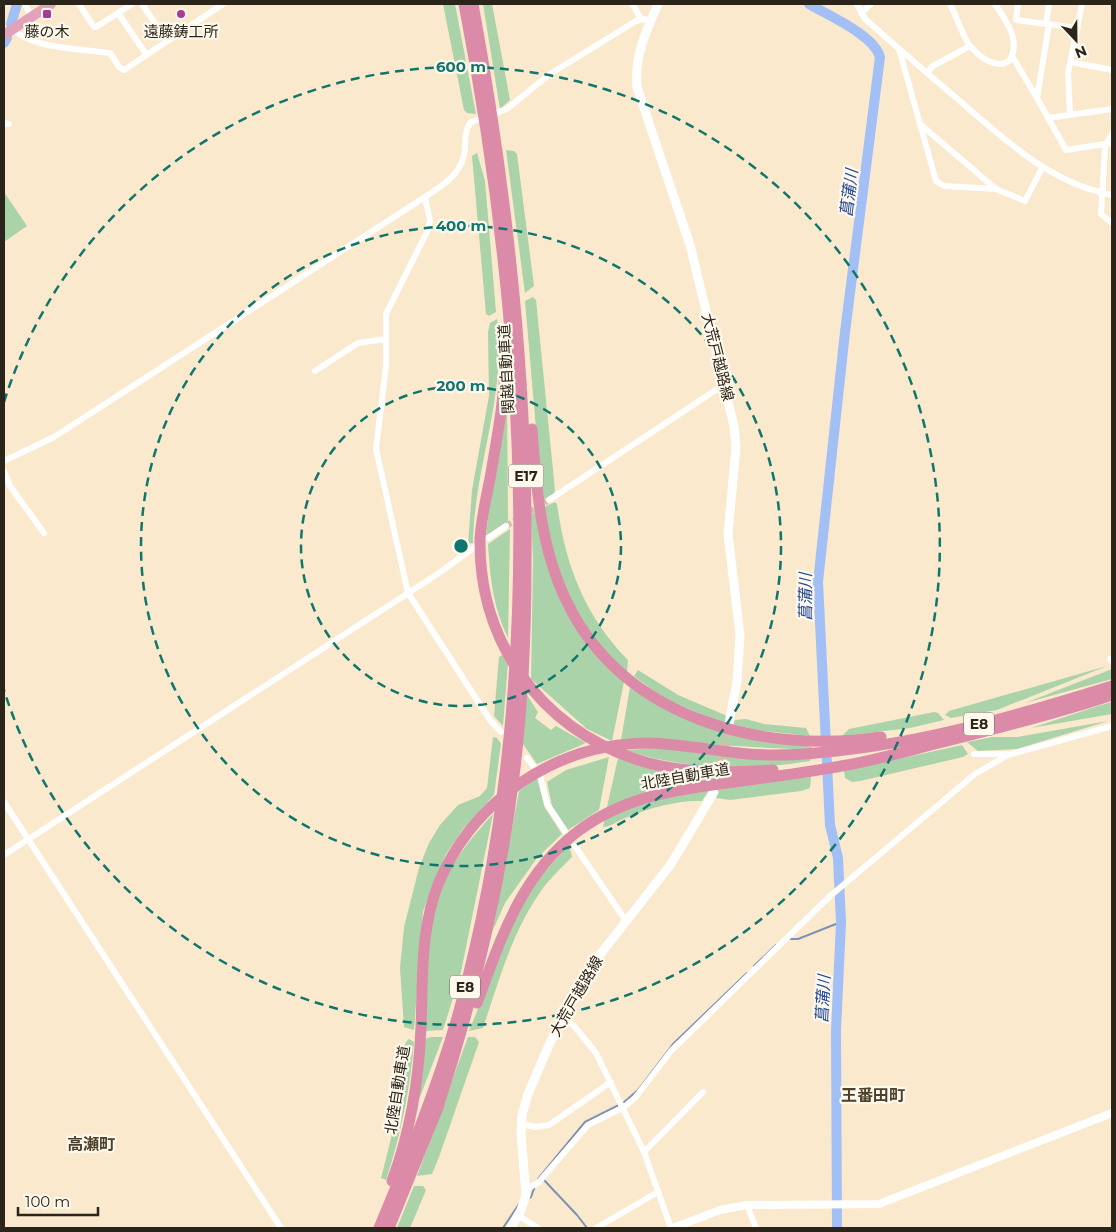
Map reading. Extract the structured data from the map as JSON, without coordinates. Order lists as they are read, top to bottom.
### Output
{
  "streets": {
    "highway": [
      "関越自動車道",
      "E17",
      "E8",
      "北陸自動車道"
    ],
    "main road": ["大荒戸越路線"]
  },
  "crossings": [
    ["関越自動車道", "北陸自動車道"]
  ],
  "districts": ["王番田町", "高瀬町"],
  "water": ["菖蒲川"],
  "places": {
    "transit": ["藤の木"],
    "other": ["遠藤鋳工所"]
  },
  "scale_bar": "100 m",
  "north": "bottom",
  "rings": ["600 m", "400 m", "200 m"]
}
